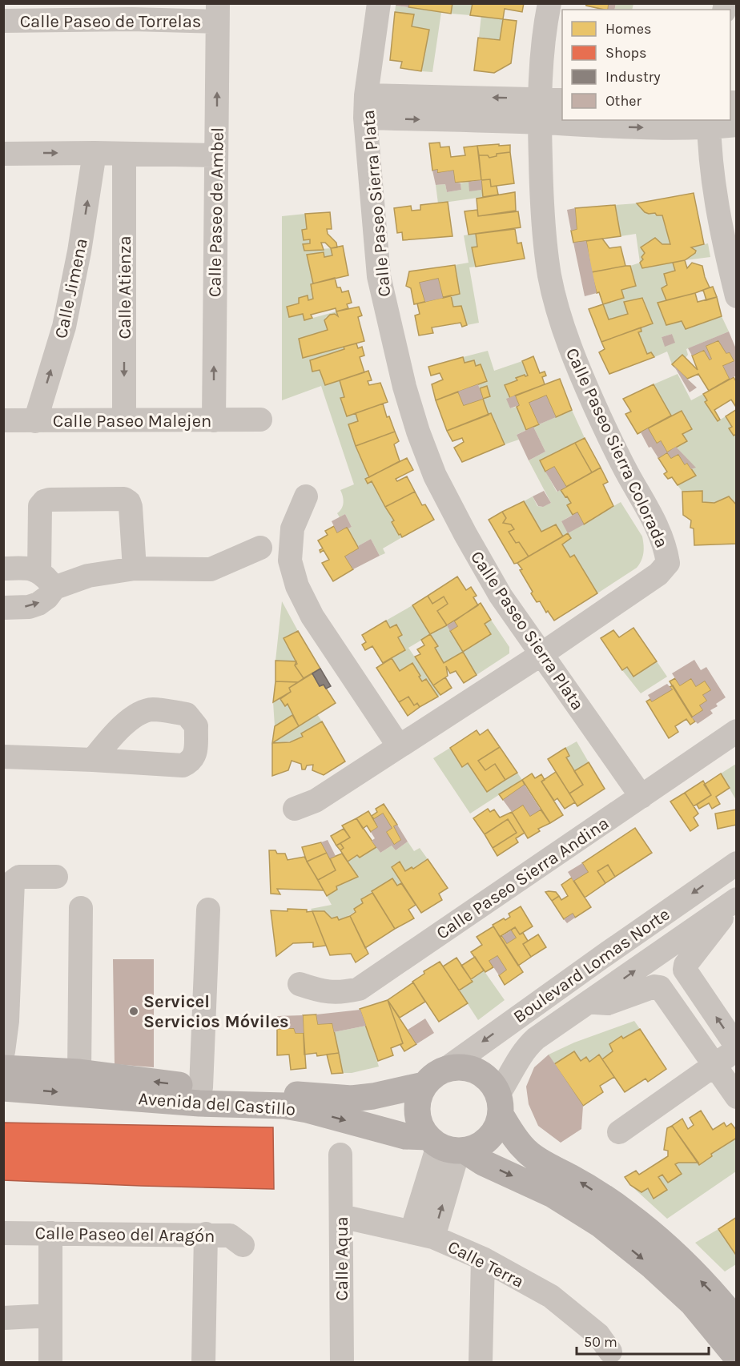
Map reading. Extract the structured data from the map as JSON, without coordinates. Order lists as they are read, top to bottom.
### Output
{
  "streets": {
    "main road": ["Avenida del Castillo"],
    "street": [
      "Calle Paseo de Torrelas",
      "Calle Paseo Sierra Plata",
      "Calle Paseo de Ambel",
      "Calle Atienza",
      "Calle Jimena",
      "Calle Paseo Malejen",
      "Calle Paseo Sierra Colorada",
      "Calle Paseo Sierra Andina",
      "Boulevard Lomas Norte",
      "Calle Paseo del Aragón",
      "Calle Aqua",
      "Calle Terra"
    ]
  },
  "crossings": [
    ["Calle Paseo de Torrelas", "Calle Paseo de Ambel"],
    ["Calle Paseo Sierra Plata", "Calle Paseo Sierra Colorada"],
    ["Calle Paseo Sierra Plata", "Calle Paseo Sierra Andina"],
    ["Calle Paseo de Ambel", "Calle Paseo Malejen"],
    ["Calle Atienza", "Calle Paseo Malejen"],
    ["Calle Jimena", "Calle Paseo Malejen"],
    ["Boulevard Lomas Norte", "Avenida del Castillo"],
    ["Calle Aqua", "Calle Terra"]
  ],
  "one_way": ["Calle Paseo de Ambel", "Calle Atienza", "Calle Jimena"],
  "places": ["Servicel Servicios Móviles"],
  "legend": [
    "Homes",
    "Shops",
    "Industry",
    "Other"
  ],
  "scale_bar": "50 m"
}
